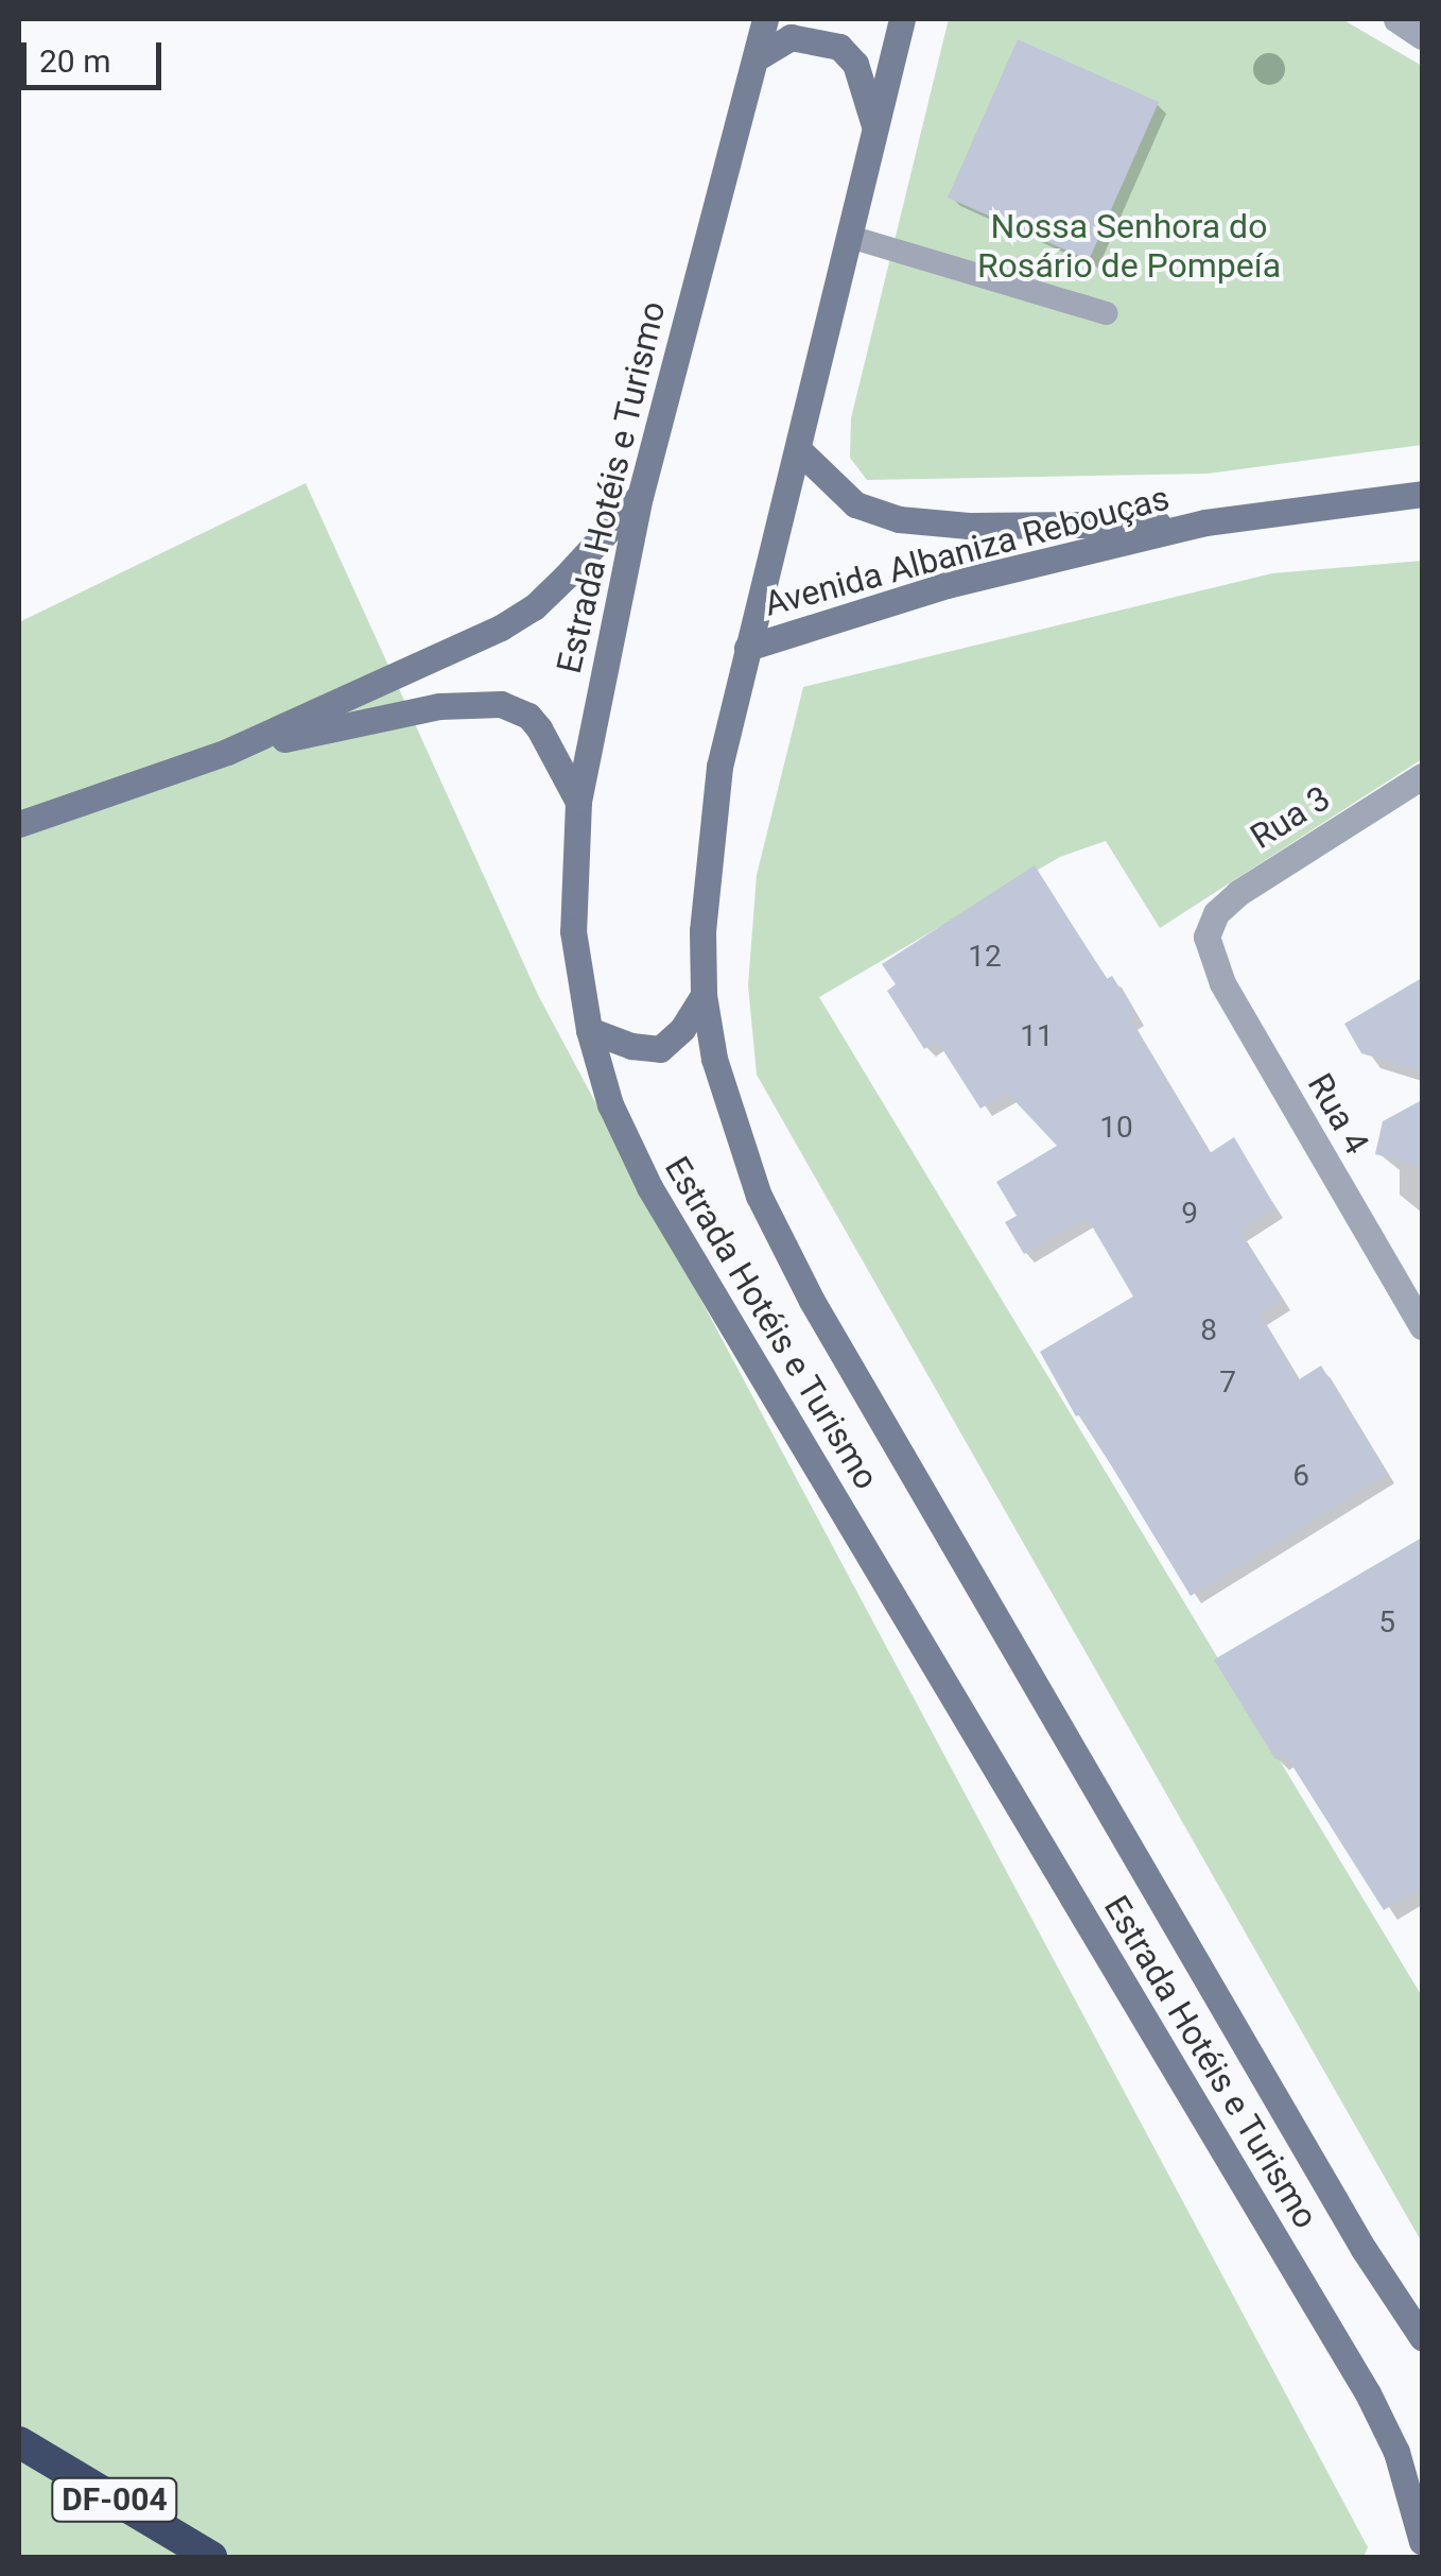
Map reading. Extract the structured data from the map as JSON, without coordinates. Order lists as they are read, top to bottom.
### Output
{
  "streets": {
    "highway": ["DF-004"],
    "main road": ["Estrada Hotéis e Turismo", "Avenida Albaniza Rebouças"],
    "street": ["Rua 3", "Rua 4"]
  },
  "crossings": [
    ["Estrada Hotéis e Turismo", "Avenida Albaniza Rebouças"],
    ["Rua 3", "Rua 4"]
  ],
  "parks": ["Nossa Senhora do Rosário de Pompeía"],
  "house_numbers": [
    "12",
    "11",
    "10",
    "9",
    "8",
    "7",
    "6",
    "5"
  ],
  "scale_bar": "20 m"
}
